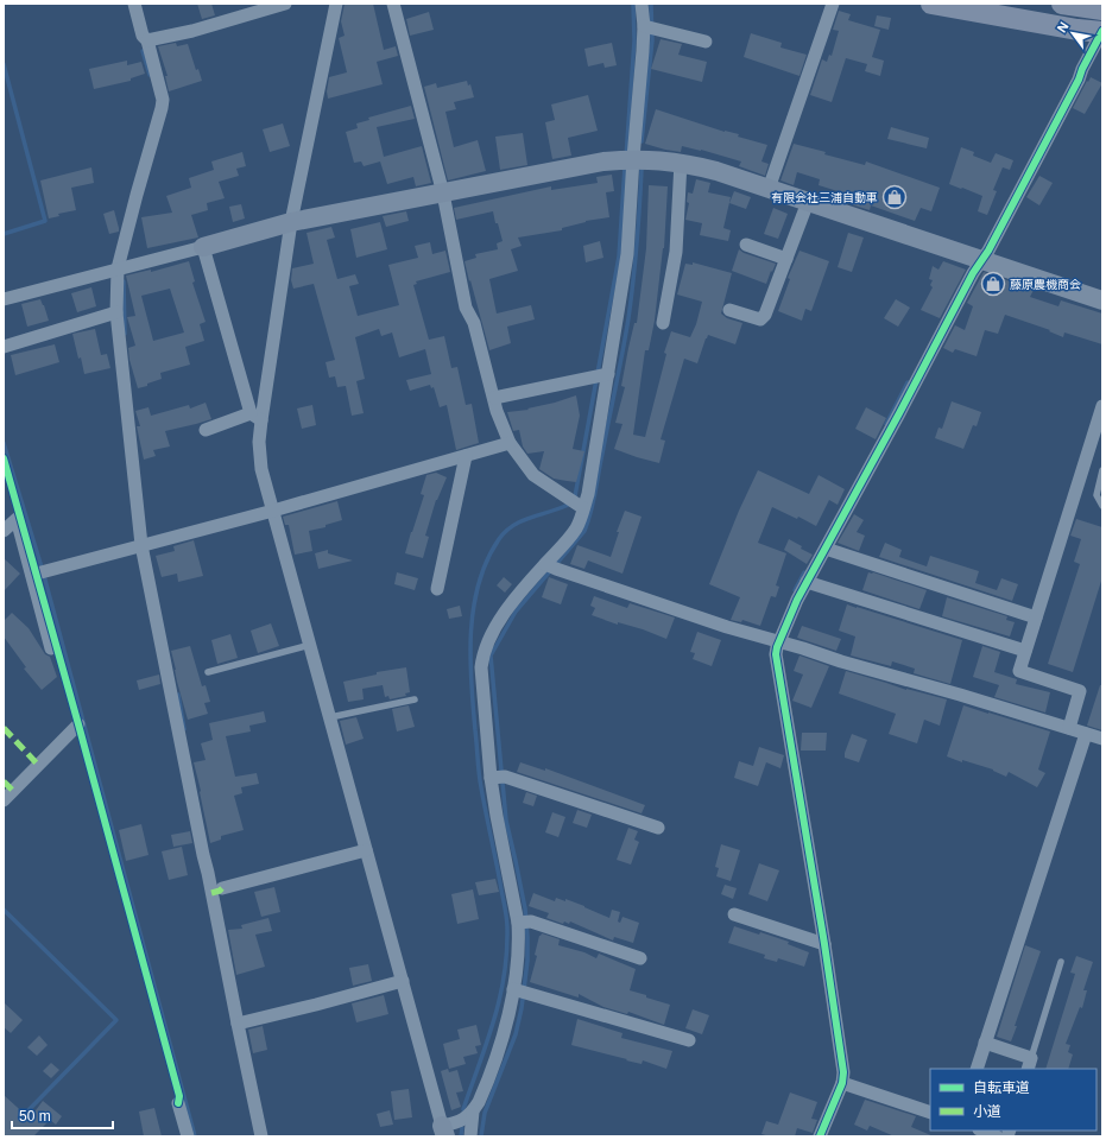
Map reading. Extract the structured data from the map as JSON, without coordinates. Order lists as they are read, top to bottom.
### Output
{
  "places": {
    "shop": ["有限会社三浦自動車", "藤原農機商会"]
  },
  "legend": ["自転車道", "小道"],
  "scale_bar": "50 m",
  "north": "top left"
}
